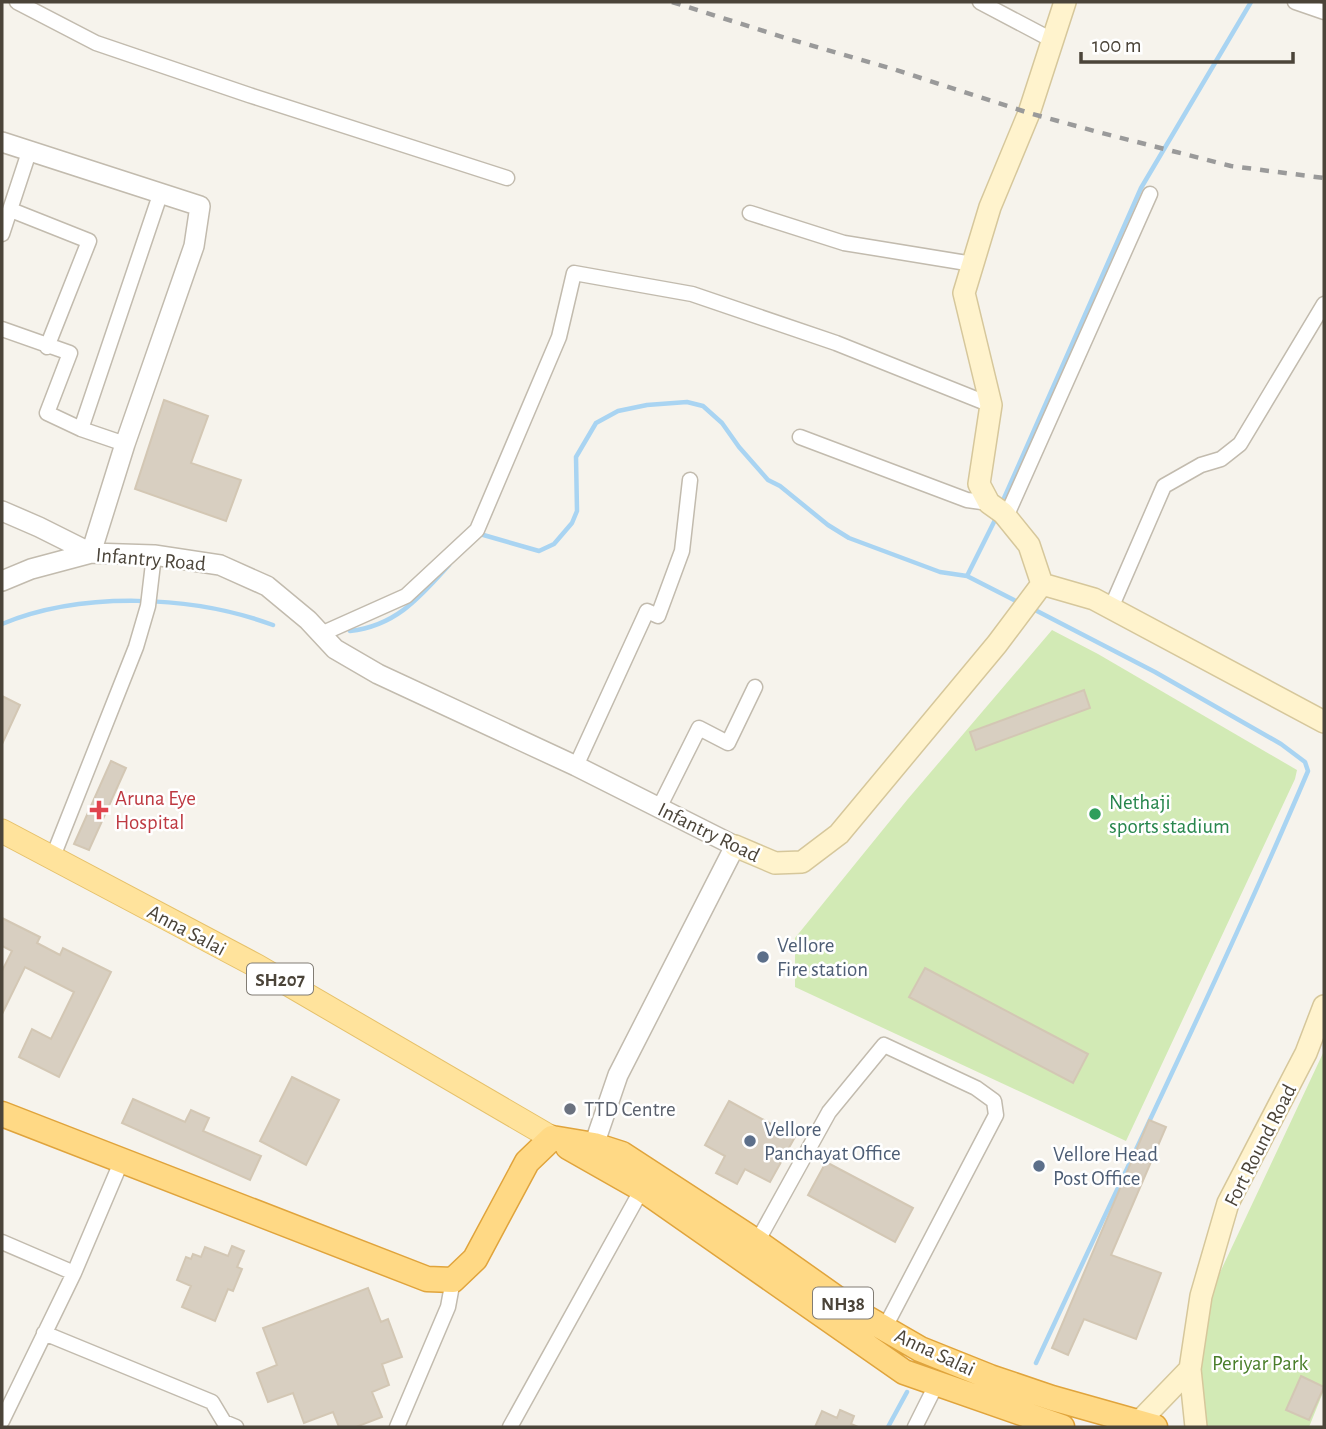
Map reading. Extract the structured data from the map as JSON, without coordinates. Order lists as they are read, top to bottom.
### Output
{
  "streets": {
    "highway": ["Anna Salai", "NH38"],
    "main road": ["Infantry Road", "SH207", "Fort Round Road"]
  },
  "parks": ["Periyar Park"],
  "places": {
    "health": ["Aruna Eye Hospital"],
    "other": [
      "Nethaji sports stadium",
      "Vellore Fire station",
      "TTD Centre",
      "Vellore Panchayat Office",
      "Vellore Head Post Office"
    ]
  },
  "scale_bar": "100 m"
}
